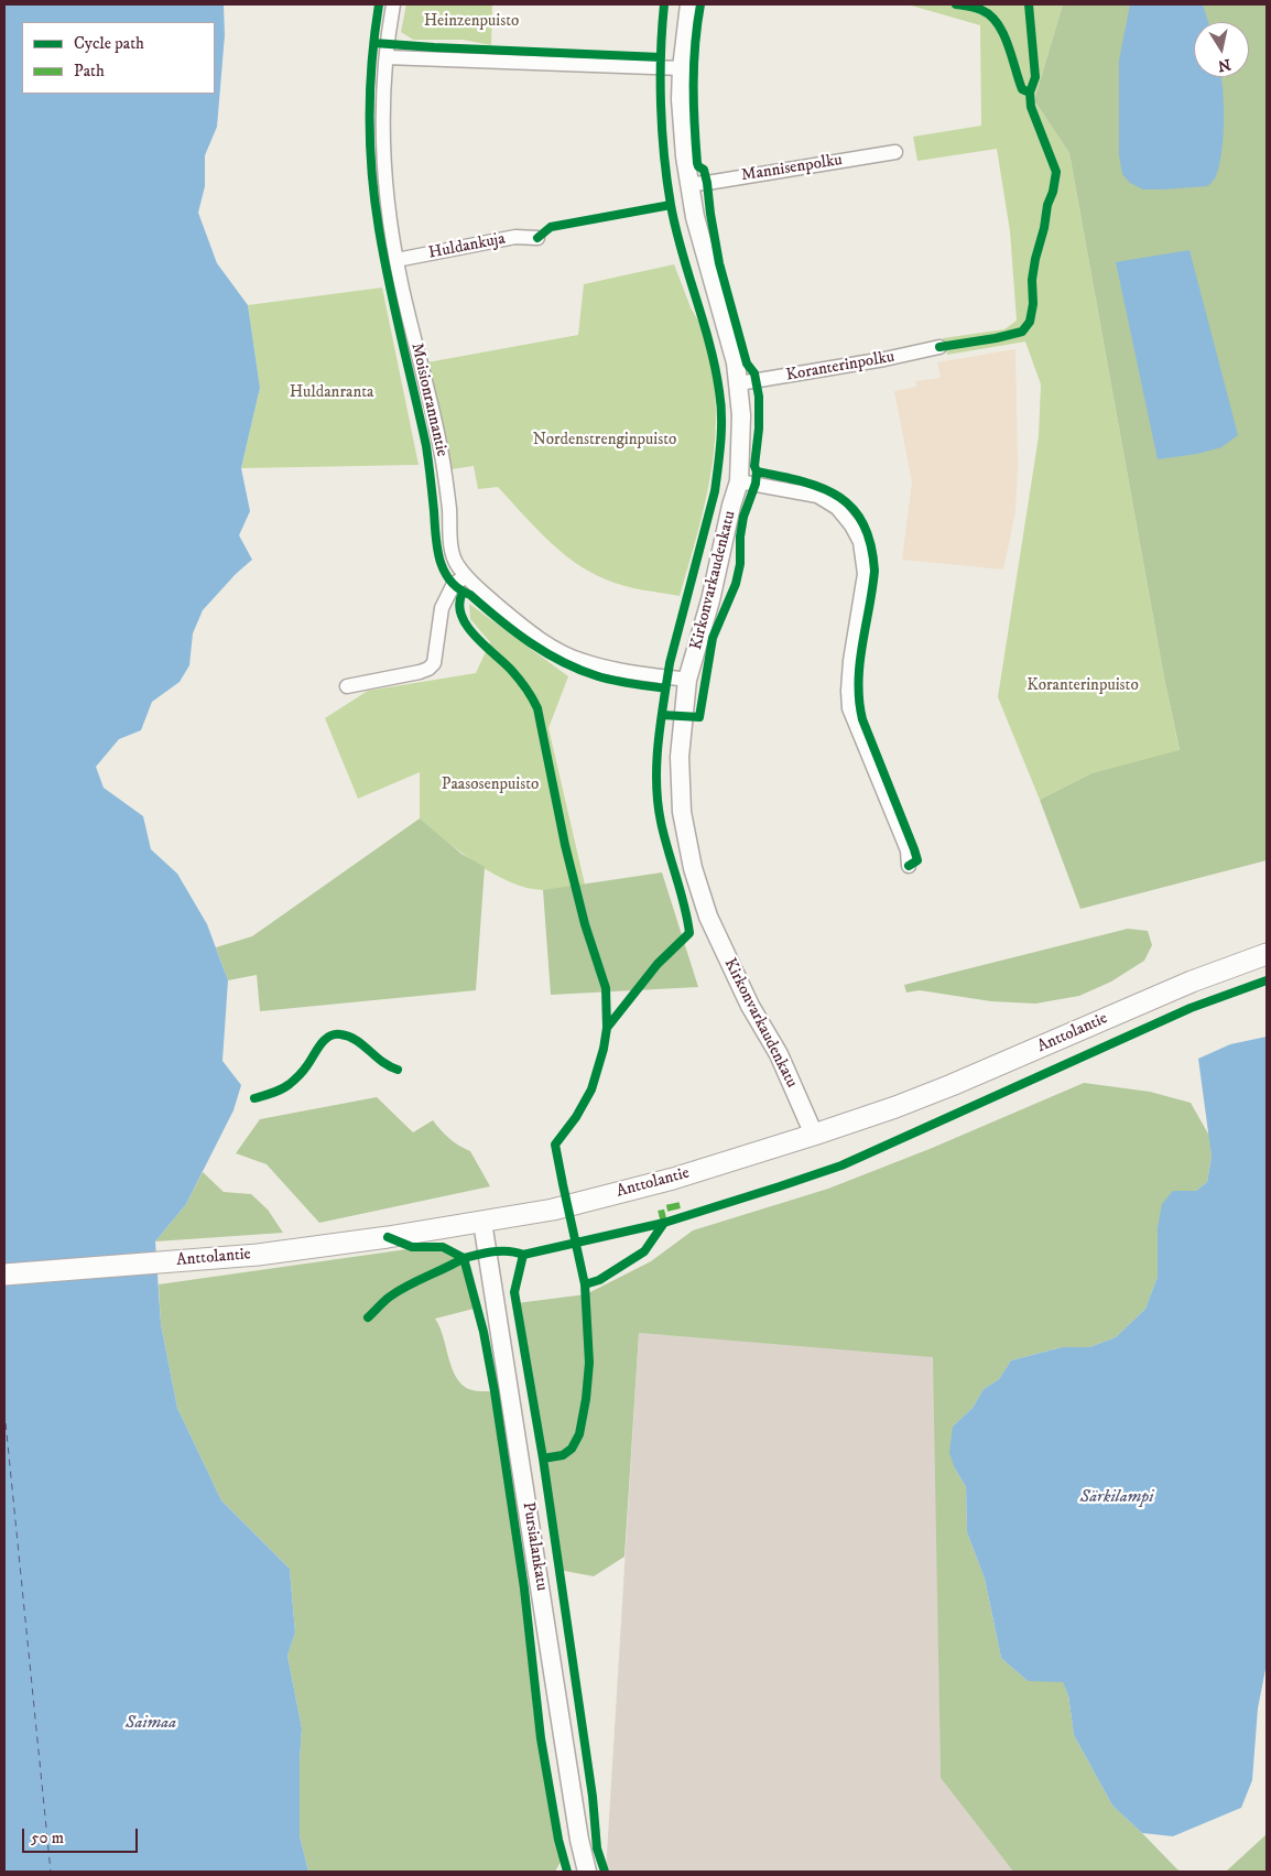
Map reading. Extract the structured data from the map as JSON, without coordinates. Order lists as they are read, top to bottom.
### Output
{
  "streets": {
    "main road": ["Anttolantie"],
    "street": [
      "Mannisenpolku",
      "Huldankuja",
      "Koranterinpolku",
      "Moisionrannantie",
      "Kirkonvarkaudenkatu",
      "Pursialankatu"
    ]
  },
  "crossings": [
    ["Mannisenpolku", "Kirkonvarkaudenkatu"],
    ["Huldankuja", "Moisionrannantie"],
    ["Koranterinpolku", "Kirkonvarkaudenkatu"],
    ["Moisionrannantie", "Kirkonvarkaudenkatu"],
    ["Kirkonvarkaudenkatu", "Anttolantie"],
    ["Anttolantie", "Pursialankatu"]
  ],
  "water": ["Särkilampi", "Saimaa"],
  "parks": [
    "Heinzenpuisto",
    "Huldanranta",
    "Nordenstrenginpuisto",
    "Koranterinpuisto",
    "Paasosenpuisto"
  ],
  "legend": ["Cycle path", "Path"],
  "scale_bar": "50 m",
  "north": "bottom"
}
